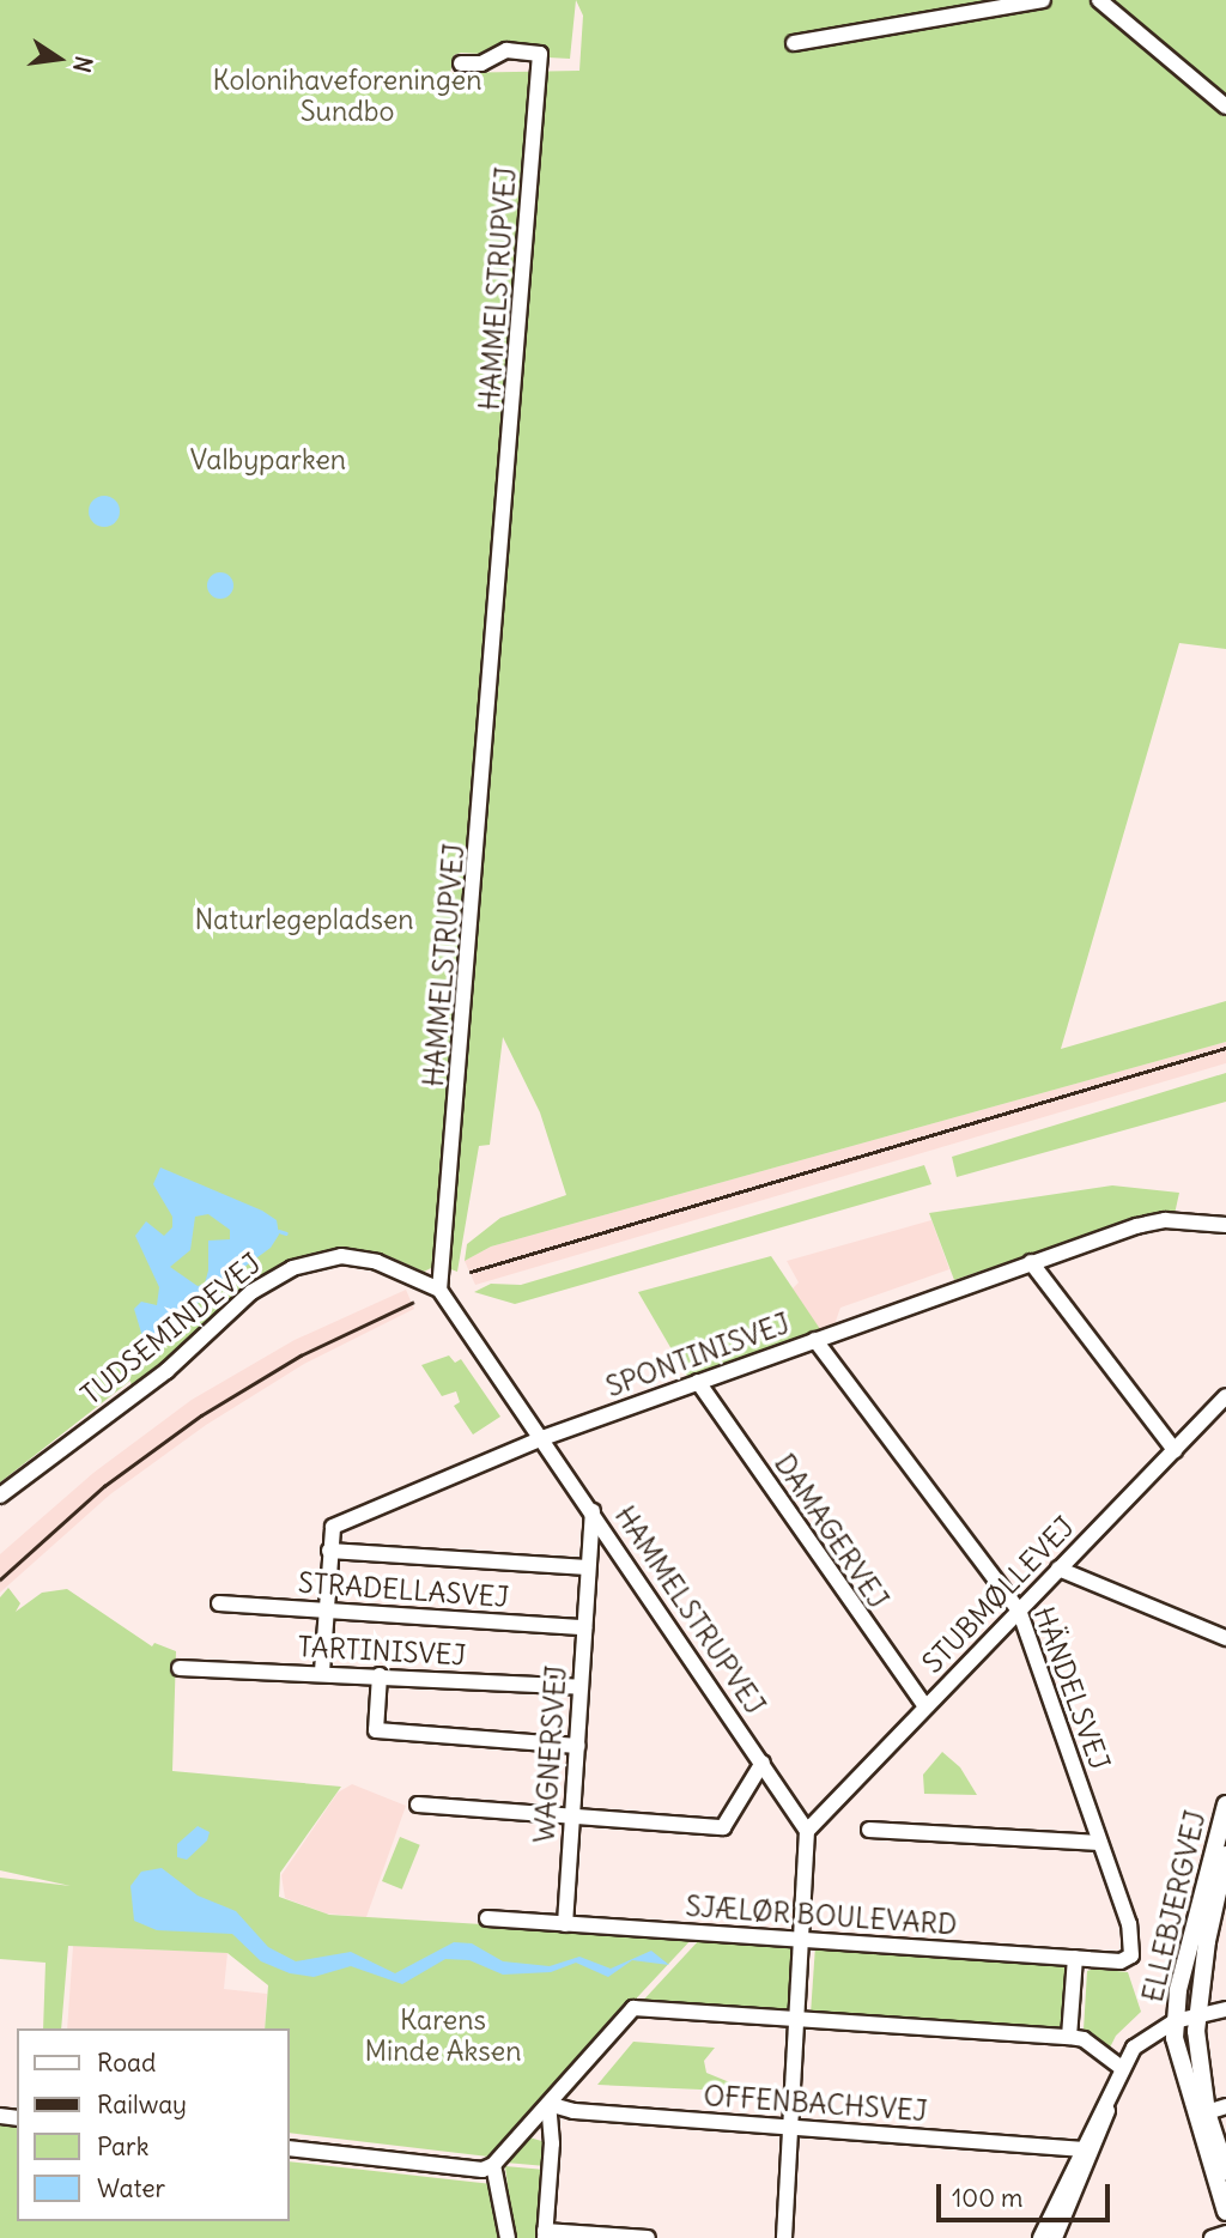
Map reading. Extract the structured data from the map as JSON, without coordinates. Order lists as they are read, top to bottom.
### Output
{
  "streets": {
    "main road": ["ELLEBJERGVEJ"],
    "street": [
      "HAMMELSTRUPVEJ",
      "TUDSEMINDEVEJ",
      "SPONTINISVEJ",
      "DAMAGERVEJ",
      "STRADELLASVEJ",
      "STUBMØLLEVEJ",
      "TARTINISVEJ",
      "HÄNDELSVEJ",
      "WAGNERSVEJ",
      "SJÆLØR BOULEVARD",
      "OFFENBACHSVEJ"
    ]
  },
  "crossings": [
    ["HAMMELSTRUPVEJ", "TUDSEMINDEVEJ"],
    ["HAMMELSTRUPVEJ", "SPONTINISVEJ"],
    ["HAMMELSTRUPVEJ", "STUBMØLLEVEJ"],
    ["HAMMELSTRUPVEJ", "WAGNERSVEJ"],
    ["SPONTINISVEJ", "DAMAGERVEJ"],
    ["SPONTINISVEJ", "STRADELLASVEJ"],
    ["SPONTINISVEJ", "TARTINISVEJ"],
    ["SPONTINISVEJ", "HÄNDELSVEJ"],
    ["DAMAGERVEJ", "STUBMØLLEVEJ"],
    ["STRADELLASVEJ", "WAGNERSVEJ"],
    ["STUBMØLLEVEJ", "HÄNDELSVEJ"],
    ["TARTINISVEJ", "WAGNERSVEJ"],
    ["HÄNDELSVEJ", "SJÆLØR BOULEVARD"],
    ["WAGNERSVEJ", "SJÆLØR BOULEVARD"]
  ],
  "parks": [
    "Kolonihaveforeningen Sundbo",
    "Valbyparken",
    "Naturlegepladsen",
    "Karens Minde Aksen"
  ],
  "legend": [
    "Road",
    "Railway",
    "Park",
    "Water"
  ],
  "scale_bar": "100 m",
  "north": "right"
}
